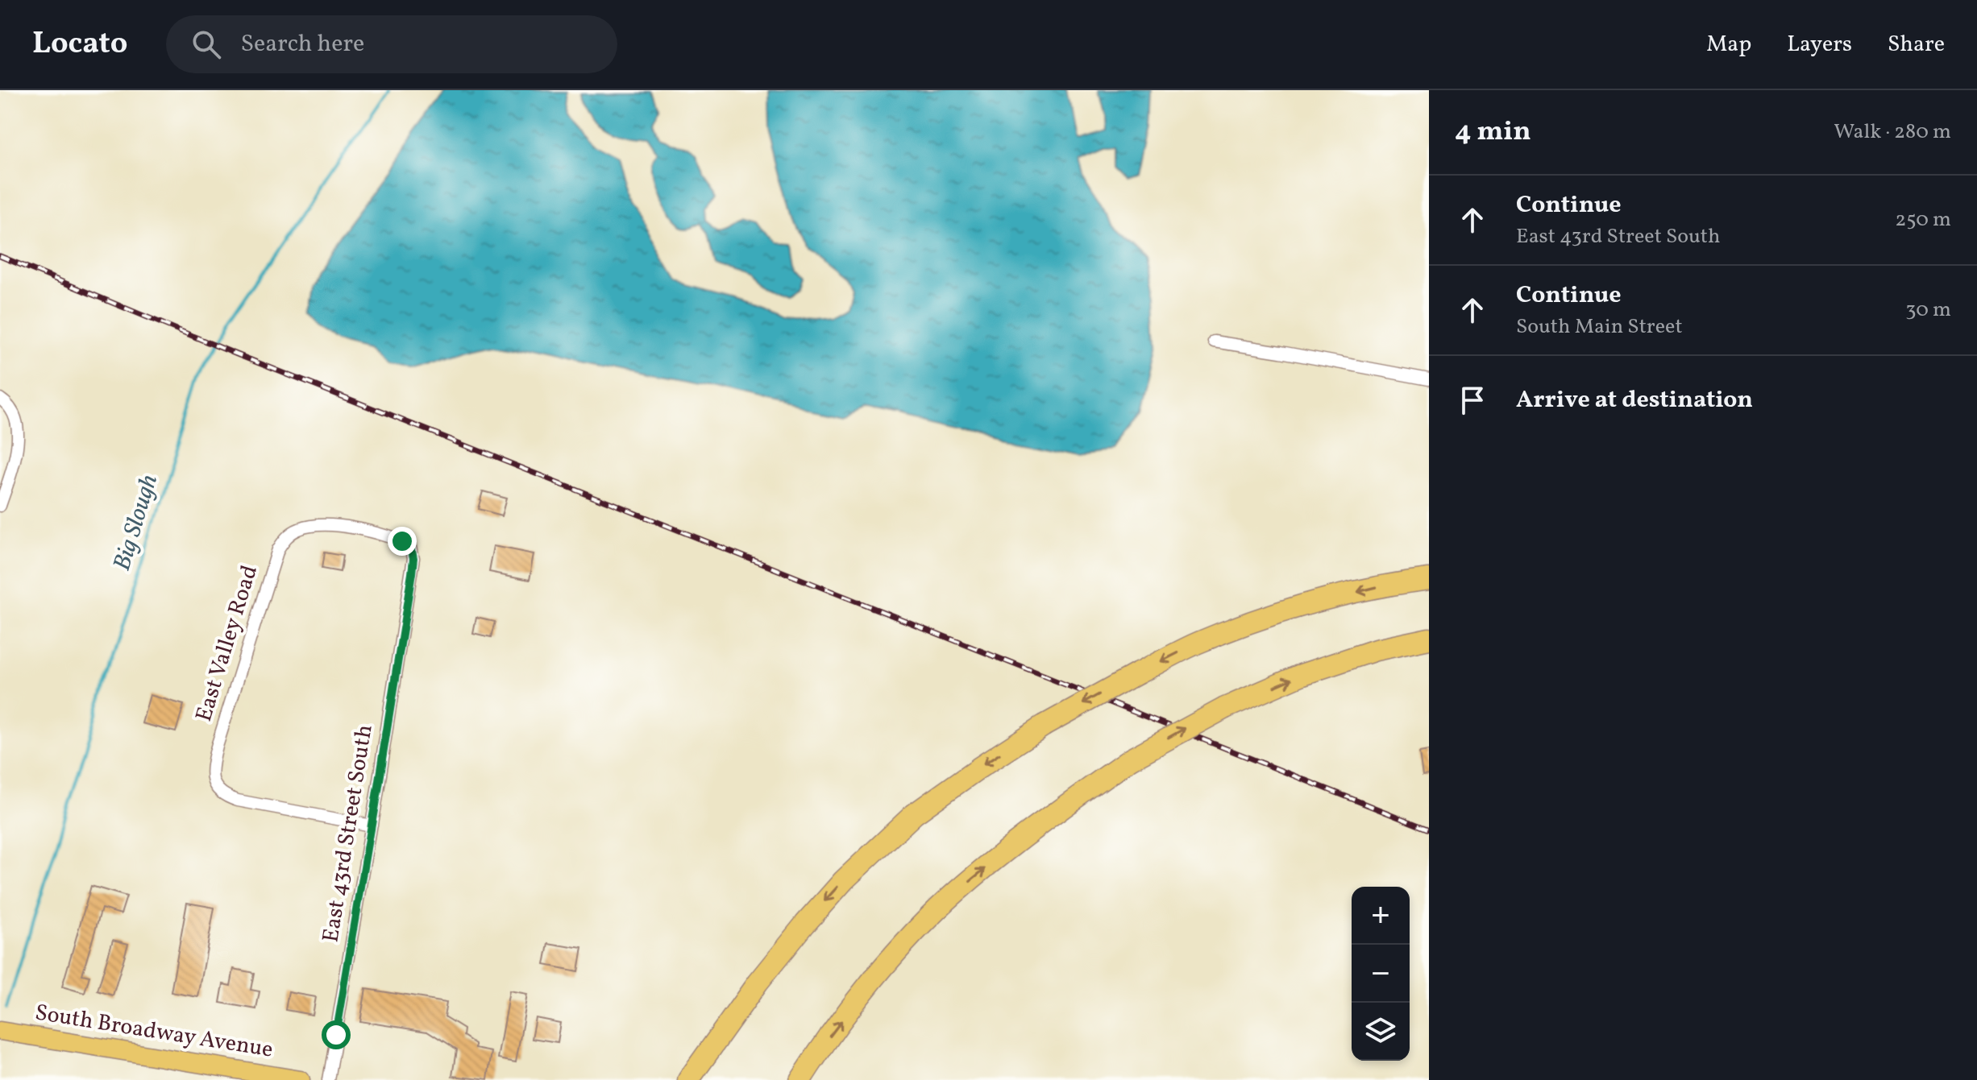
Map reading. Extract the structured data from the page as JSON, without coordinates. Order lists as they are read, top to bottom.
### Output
{
  "streets": {
    "main road": ["South Broadway Avenue"],
    "street": ["East Valley Road", "East 43rd Street South"]
  },
  "crossings": [
    ["East Valley Road", "East 43rd Street South"]
  ],
  "water": ["Big Slough"],
  "page": {
    "header": "Locato",
    "search": "Search here",
    "nav": ["Map", "Layers", "Share"],
    "heading": ["4 min", "Walk · 280 m"],
    "list": [
      ["Continue", "East 43rd Street South", "250 m"],
      ["Continue", "South Main Street", "30 m"],
      "Arrive at destination"
    ],
    "map_buttons": ["+", "−"]
  }
}
